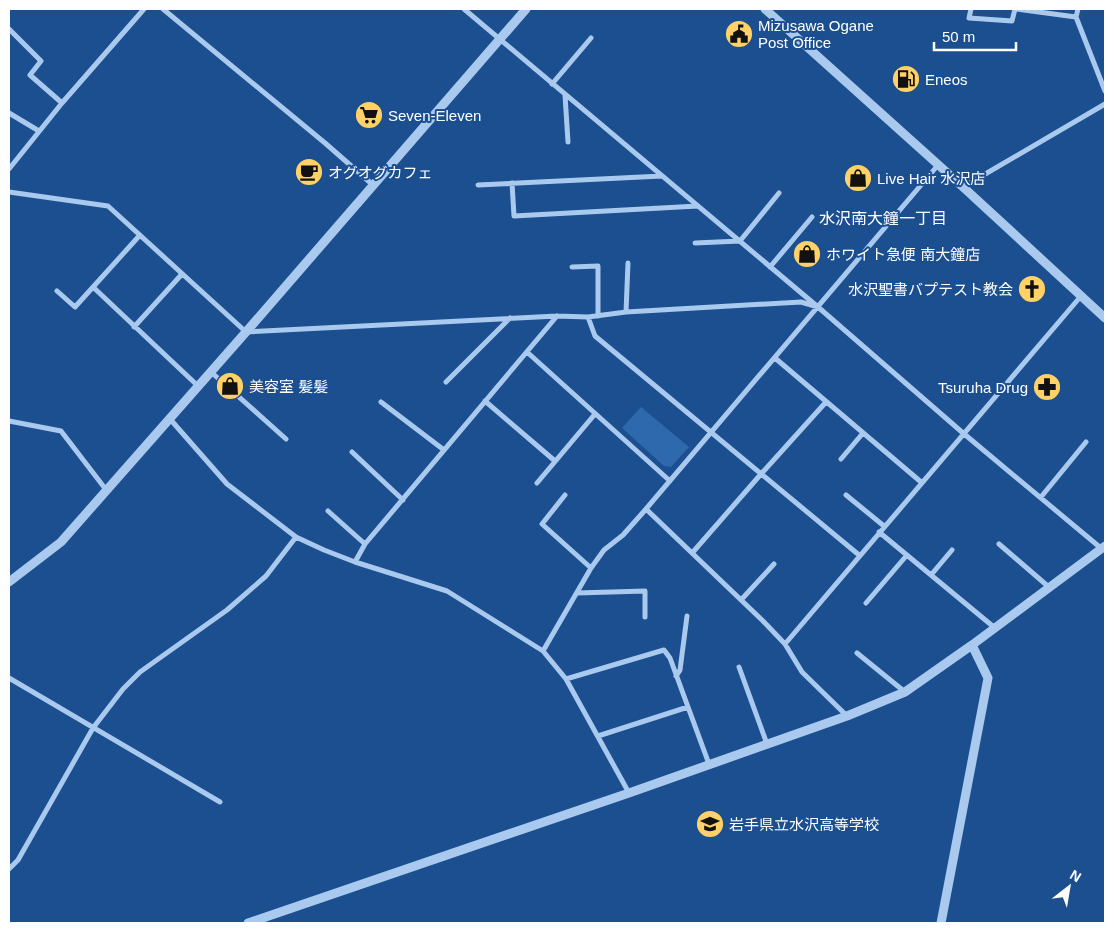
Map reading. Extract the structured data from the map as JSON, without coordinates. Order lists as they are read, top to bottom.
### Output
{
  "districts": ["水沢南大鐘一丁目"],
  "places": {
    "public building": ["Mizusawa Ogane Post Office"],
    "fuel station": ["Eneos"],
    "supermarket": ["Seven-Eleven"],
    "cafe": ["オグオグカフェ"],
    "shop": ["Live Hair 水沢店", "ホワイト急便 南大鐘店", "美容室 髪髪"],
    "church": ["水沢聖書バプテスト教会"],
    "pharmacy": ["Tsuruha Drug"],
    "school or university": ["岩手県立水沢高等学校"]
  },
  "scale_bar": "50 m",
  "north": "top right"
}
